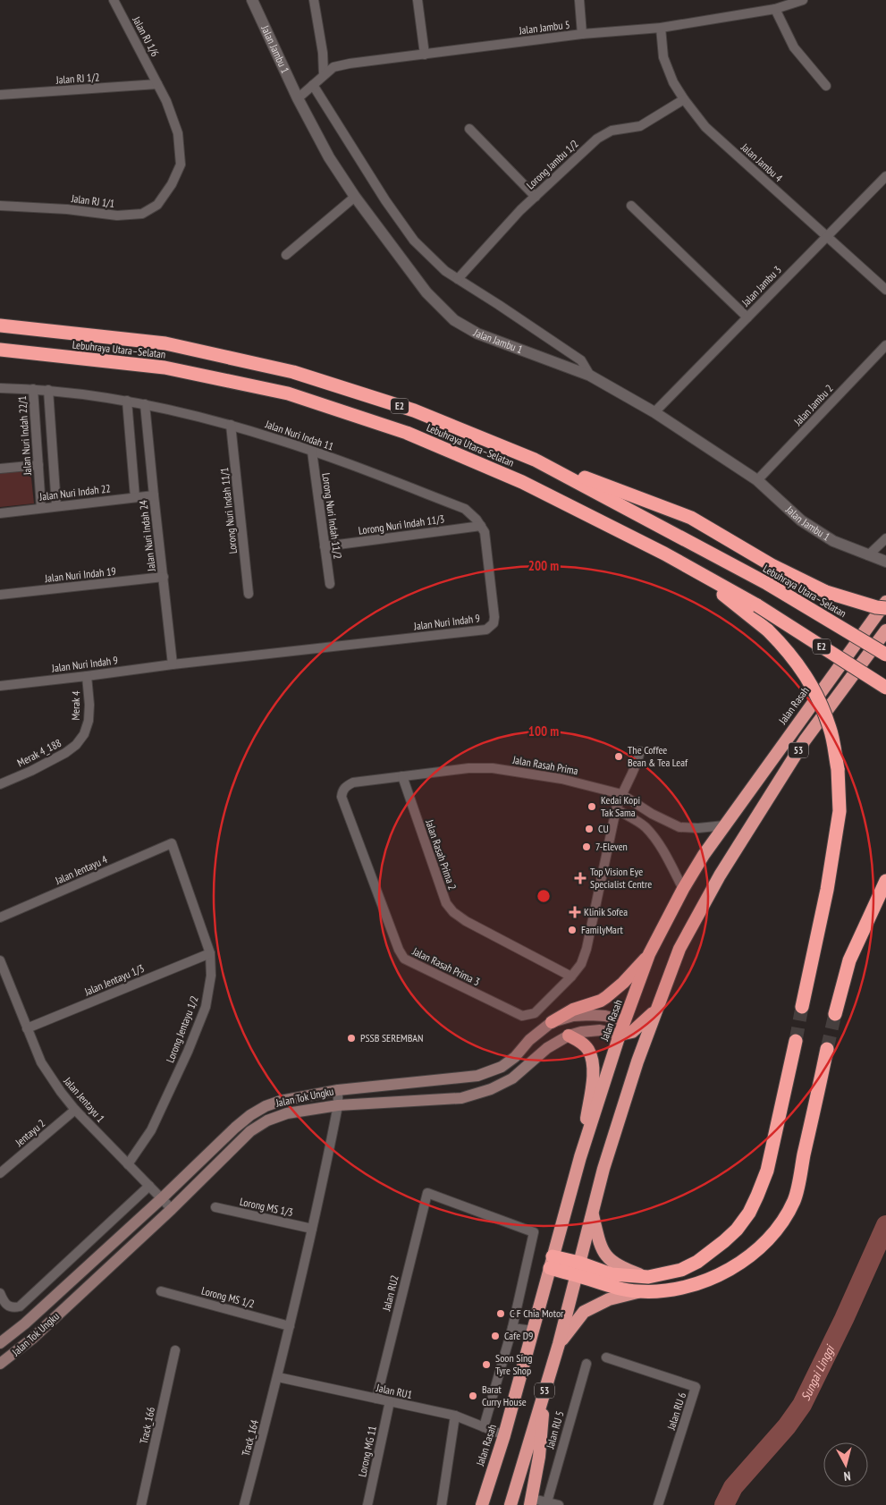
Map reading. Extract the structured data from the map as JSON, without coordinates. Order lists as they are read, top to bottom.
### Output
{
  "streets": {
    "highway": [
      "Lebuhraya Utara–Selatan",
      "E2",
      "Jalan Rasah",
      "53"
    ],
    "main road": ["Jalan Tok Ungku"],
    "street": [
      "Jalan Jambu 5",
      "Jalan RJ 1/6",
      "Jalan Jambu 1",
      "Jalan RJ 1/2",
      "Jalan Jambu 4",
      "Lorong Jambu 1/2",
      "Jalan RJ 1/1",
      "Jalan Jambu 3",
      "Jalan Jambu 2",
      "Jalan Nuri Indah 22/1",
      "Jalan Nuri Indah 11",
      "Jalan Nuri Indah 22",
      "Lorong Nuri Indah 11/1",
      "Lorong Nuri Indah 11/2",
      "Lorong Nuri Indah 11/3",
      "Jalan Nuri Indah 24",
      "Jalan Nuri Indah 19",
      "Jalan Nuri Indah 9",
      "Merak 4",
      "Merak 4_188",
      "Jalan Rasah Prima",
      "Jalan Rasah Prima 2",
      "Jalan Jentayu 4",
      "Jalan Rasah Prima 3",
      "Jalan Jentayu 1/3",
      "Lorong Jentayu 1/2",
      "Jalan Jentayu 1",
      "Jentayu 2",
      "Lorong MS 1/3",
      "Jalan RU2",
      "Lorong MS 1/2",
      "Jalan RU1",
      "Jalan RU 6",
      "Track_166",
      "Jalan RU 5",
      "Track_164",
      "Lorong MG 11"
    ]
  },
  "crossings": [
    ["Jalan Jambu 5", "Jalan Jambu 1"],
    ["Jalan Jambu 5", "Jalan Jambu 4"],
    ["Jalan RJ 1/6", "Jalan RJ 1/2"],
    ["Jalan RJ 1/6", "Jalan RJ 1/1"],
    ["Jalan Jambu 1", "Jalan Jambu 3"],
    ["Jalan Jambu 1", "Jalan Jambu 2"],
    ["Jalan RJ 1/2", "Jalan RJ 1/1"],
    ["Jalan Jambu 4", "Lorong Jambu 1/2"],
    ["Jalan Jambu 4", "Jalan Jambu 3"],
    ["Jalan Nuri Indah 22/1", "Jalan Nuri Indah 11"],
    ["Jalan Nuri Indah 22/1", "Jalan Nuri Indah 22"],
    ["Jalan Nuri Indah 11", "Lorong Nuri Indah 11/1"],
    ["Jalan Nuri Indah 11", "Lorong Nuri Indah 11/2"],
    ["Jalan Nuri Indah 11", "Lorong Nuri Indah 11/3"],
    ["Jalan Nuri Indah 11", "Jalan Nuri Indah 24"],
    ["Jalan Nuri Indah 11", "Jalan Nuri Indah 9"],
    ["Jalan Nuri Indah 22", "Jalan Nuri Indah 24"],
    ["Lorong Nuri Indah 11/2", "Lorong Nuri Indah 11/3"],
    ["Jalan Nuri Indah 24", "Jalan Nuri Indah 19"],
    ["Jalan Nuri Indah 24", "Jalan Nuri Indah 9"],
    ["Jalan Nuri Indah 9", "Merak 4"],
    ["Merak 4", "Merak 4_188"],
    ["Jalan Rasah", "Jalan Rasah Prima"],
    ["Jalan Rasah", "Jalan Tok Ungku"],
    ["Jalan Rasah", "Jalan RU1"],
    ["Jalan Rasah Prima", "Jalan Rasah Prima 2"],
    ["Jalan Rasah Prima", "Jalan Rasah Prima 3"],
    ["Jalan Rasah Prima 2", "Jalan Rasah Prima 3"],
    ["Jalan Jentayu 4", "Lorong Jentayu 1/2"],
    ["Jalan Jentayu 1/3", "Lorong Jentayu 1/2"],
    ["Jalan Jentayu 1/3", "Jalan Jentayu 1"],
    ["Lorong Jentayu 1/2", "Jalan Jentayu 1"],
    ["Jalan Tok Ungku", "Jalan Jentayu 1"],
    ["Jalan Tok Ungku", "Track_164"],
    ["Jalan Jentayu 1", "Jentayu 2"],
    ["Lorong MS 1/3", "Track_164"],
    ["Jalan RU2", "Jalan RU1"],
    ["Lorong MS 1/2", "Track_164"],
    ["Jalan RU1", "Track_164"],
    ["Jalan RU1", "Lorong MG 11"]
  ],
  "water": ["Sungai Linggi"],
  "places": {
    "other": [
      "The Coffee Bean & Tea Leaf",
      "Kedai Kopi Tak Sama",
      "CU",
      "7-Eleven",
      "FamilyMart",
      "PSSB SEREMBAN",
      "C F Chia Motor",
      "Cafe D9",
      "Soon Sing Tyre Shop",
      "Barat Curry House"
    ],
    "health": ["Top Vision Eye Specialist Centre", "Klinik Sofea"]
  },
  "north": "bottom",
  "rings": ["200 m", "100 m"]
}
